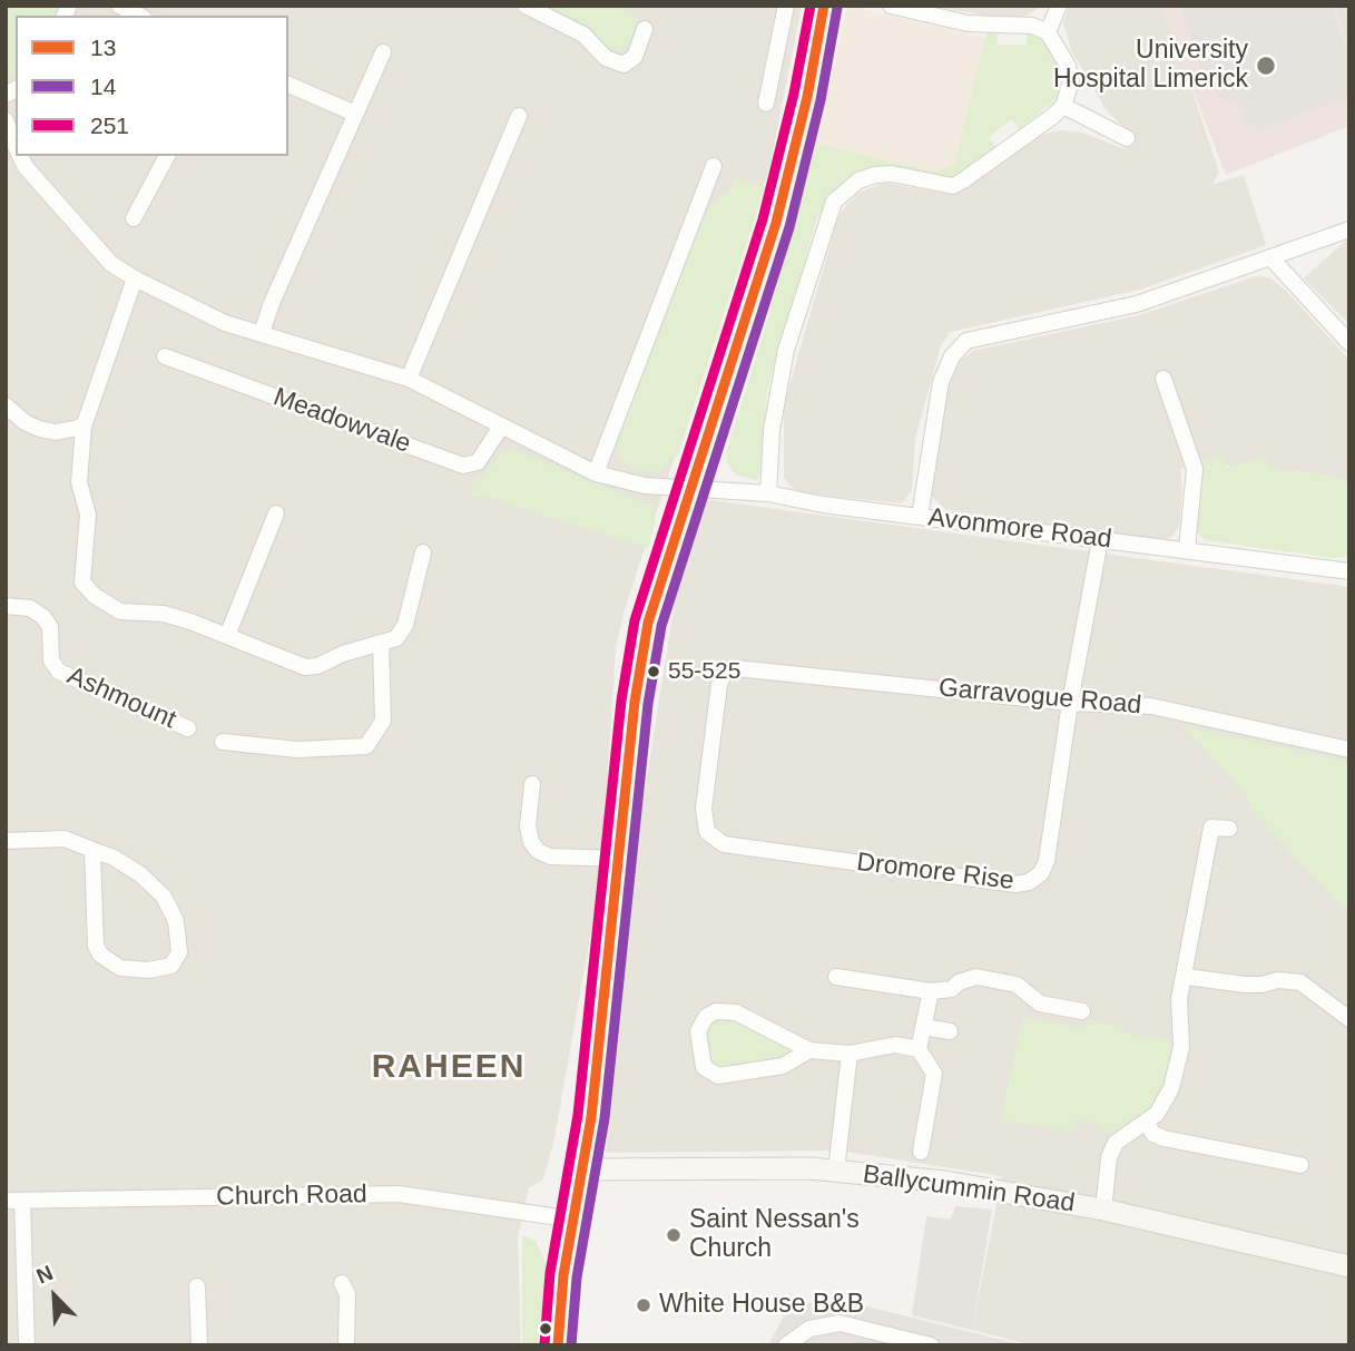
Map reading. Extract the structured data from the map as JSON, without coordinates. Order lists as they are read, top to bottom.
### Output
{
  "streets": {
    "main road": ["Ballycummin Road"],
    "street": [
      "Meadowvale",
      "Avonmore Road",
      "Garravogue Road",
      "Ashmount",
      "Dromore Rise",
      "Church Road"
    ]
  },
  "crossings": [
    ["Avonmore Road", "Dromore Rise"],
    ["Garravogue Road", "Dromore Rise"]
  ],
  "districts": ["RAHEEN"],
  "places": [
    "University Hospital Limerick",
    "55-525",
    "Saint Nessan's Church",
    "White House B&B"
  ],
  "lines": ["transit line 13", "transit line 251", "transit line 14"],
  "legend": ["13", "14", "251"],
  "north": "top left"
}
